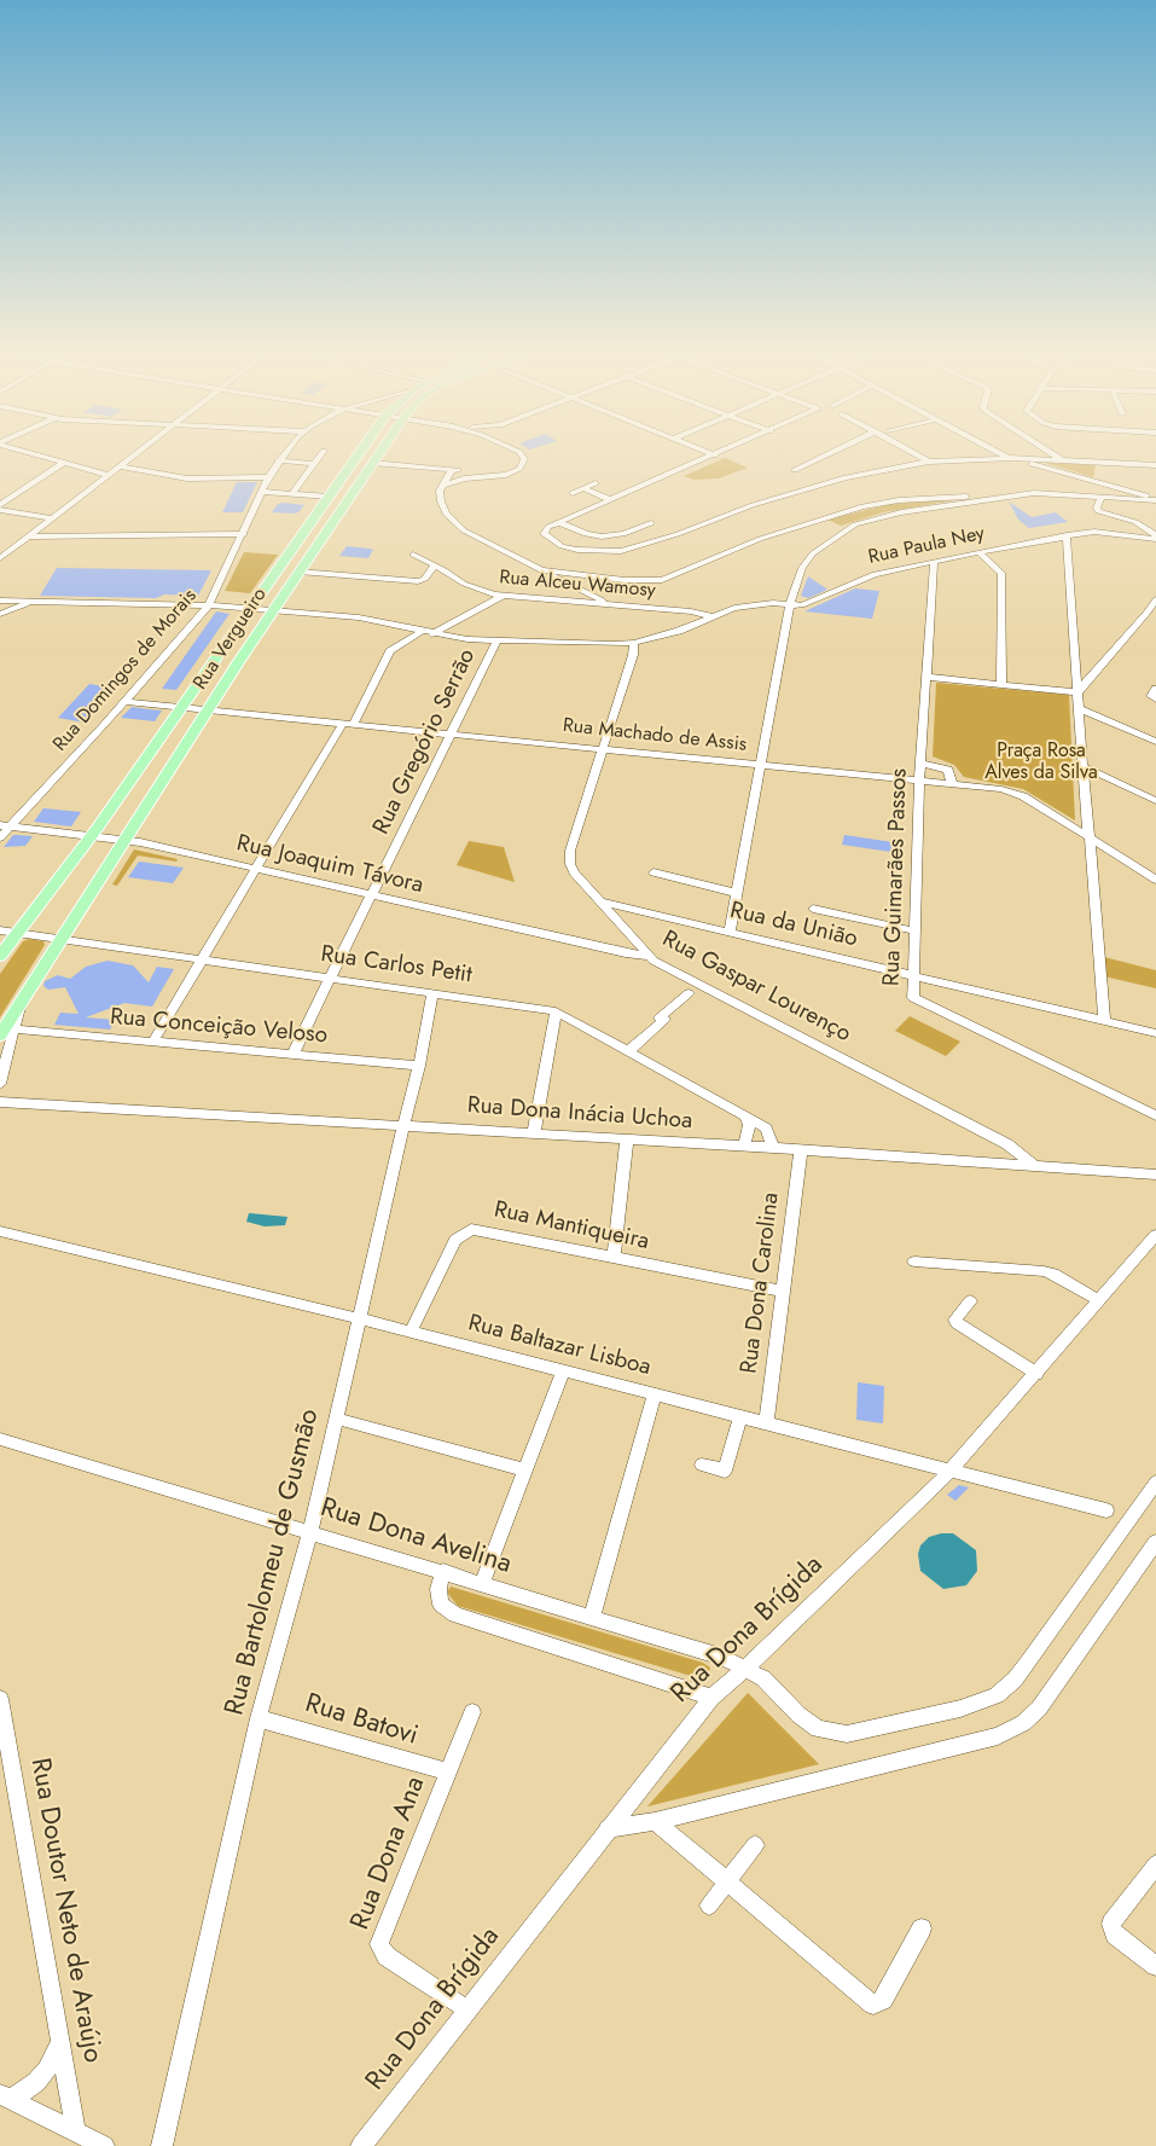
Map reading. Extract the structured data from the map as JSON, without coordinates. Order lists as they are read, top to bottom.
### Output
{
  "streets": {
    "main road": ["Rua Vergueiro"],
    "street": [
      "Rua Paula Ney",
      "Rua Alceu Wamosy",
      "Rua Domingos de Morais",
      "Rua Machado de Assis",
      "Rua Gregório Serrão",
      "Rua Joaquim Távora",
      "Rua Guimarães Passos",
      "Rua da União",
      "Rua Carlos Petit",
      "Rua Gaspar Lourenço",
      "Rua Conceição Veloso",
      "Rua Dona Inácia Uchoa",
      "Rua Mantiqueira",
      "Rua Dona Carolina",
      "Rua Baltazar Lisboa",
      "Rua Dona Avelina",
      "Rua Bartolomeu de Gusmão",
      "Rua Dona Brígida",
      "Rua Batovi",
      "Rua Dona Ana",
      "Rua Doutor Neto de Araújo"
    ]
  },
  "crossings": [
    ["Rua Paula Ney", "Rua Alceu Wamosy"],
    ["Rua Paula Ney", "Rua Vergueiro"],
    ["Rua Paula Ney", "Rua Domingos de Morais"],
    ["Rua Paula Ney", "Rua Gregório Serrão"],
    ["Rua Paula Ney", "Rua Guimarães Passos"],
    ["Rua Paula Ney", "Rua Gaspar Lourenço"],
    ["Rua Vergueiro", "Rua Machado de Assis"],
    ["Rua Vergueiro", "Rua Joaquim Távora"],
    ["Rua Vergueiro", "Rua Carlos Petit"],
    ["Rua Vergueiro", "Rua Conceição Veloso"],
    ["Rua Domingos de Morais", "Rua Machado de Assis"],
    ["Rua Domingos de Morais", "Rua Joaquim Távora"],
    ["Rua Machado de Assis", "Rua Gregório Serrão"],
    ["Rua Machado de Assis", "Rua Guimarães Passos"],
    ["Rua Machado de Assis", "Rua Gaspar Lourenço"],
    ["Rua Gregório Serrão", "Rua Joaquim Távora"],
    ["Rua Gregório Serrão", "Rua Carlos Petit"],
    ["Rua Gregório Serrão", "Rua Conceição Veloso"],
    ["Rua Joaquim Távora", "Rua Gaspar Lourenço"],
    ["Rua Guimarães Passos", "Rua da União"],
    ["Rua da União", "Rua Gaspar Lourenço"],
    ["Rua Carlos Petit", "Rua Dona Inácia Uchoa"],
    ["Rua Carlos Petit", "Rua Bartolomeu de Gusmão"],
    ["Rua Gaspar Lourenço", "Rua Dona Inácia Uchoa"],
    ["Rua Conceição Veloso", "Rua Bartolomeu de Gusmão"],
    ["Rua Dona Inácia Uchoa", "Rua Dona Carolina"],
    ["Rua Dona Inácia Uchoa", "Rua Bartolomeu de Gusmão"],
    ["Rua Mantiqueira", "Rua Dona Carolina"],
    ["Rua Mantiqueira", "Rua Baltazar Lisboa"],
    ["Rua Dona Carolina", "Rua Baltazar Lisboa"],
    ["Rua Baltazar Lisboa", "Rua Bartolomeu de Gusmão"],
    ["Rua Baltazar Lisboa", "Rua Dona Brígida"],
    ["Rua Dona Avelina", "Rua Bartolomeu de Gusmão"],
    ["Rua Dona Avelina", "Rua Dona Brígida"],
    ["Rua Bartolomeu de Gusmão", "Rua Batovi"],
    ["Rua Dona Brígida", "Rua Dona Ana"],
    ["Rua Batovi", "Rua Dona Ana"]
  ],
  "parks": ["Praça Rosa Alves da Silva"]
}
